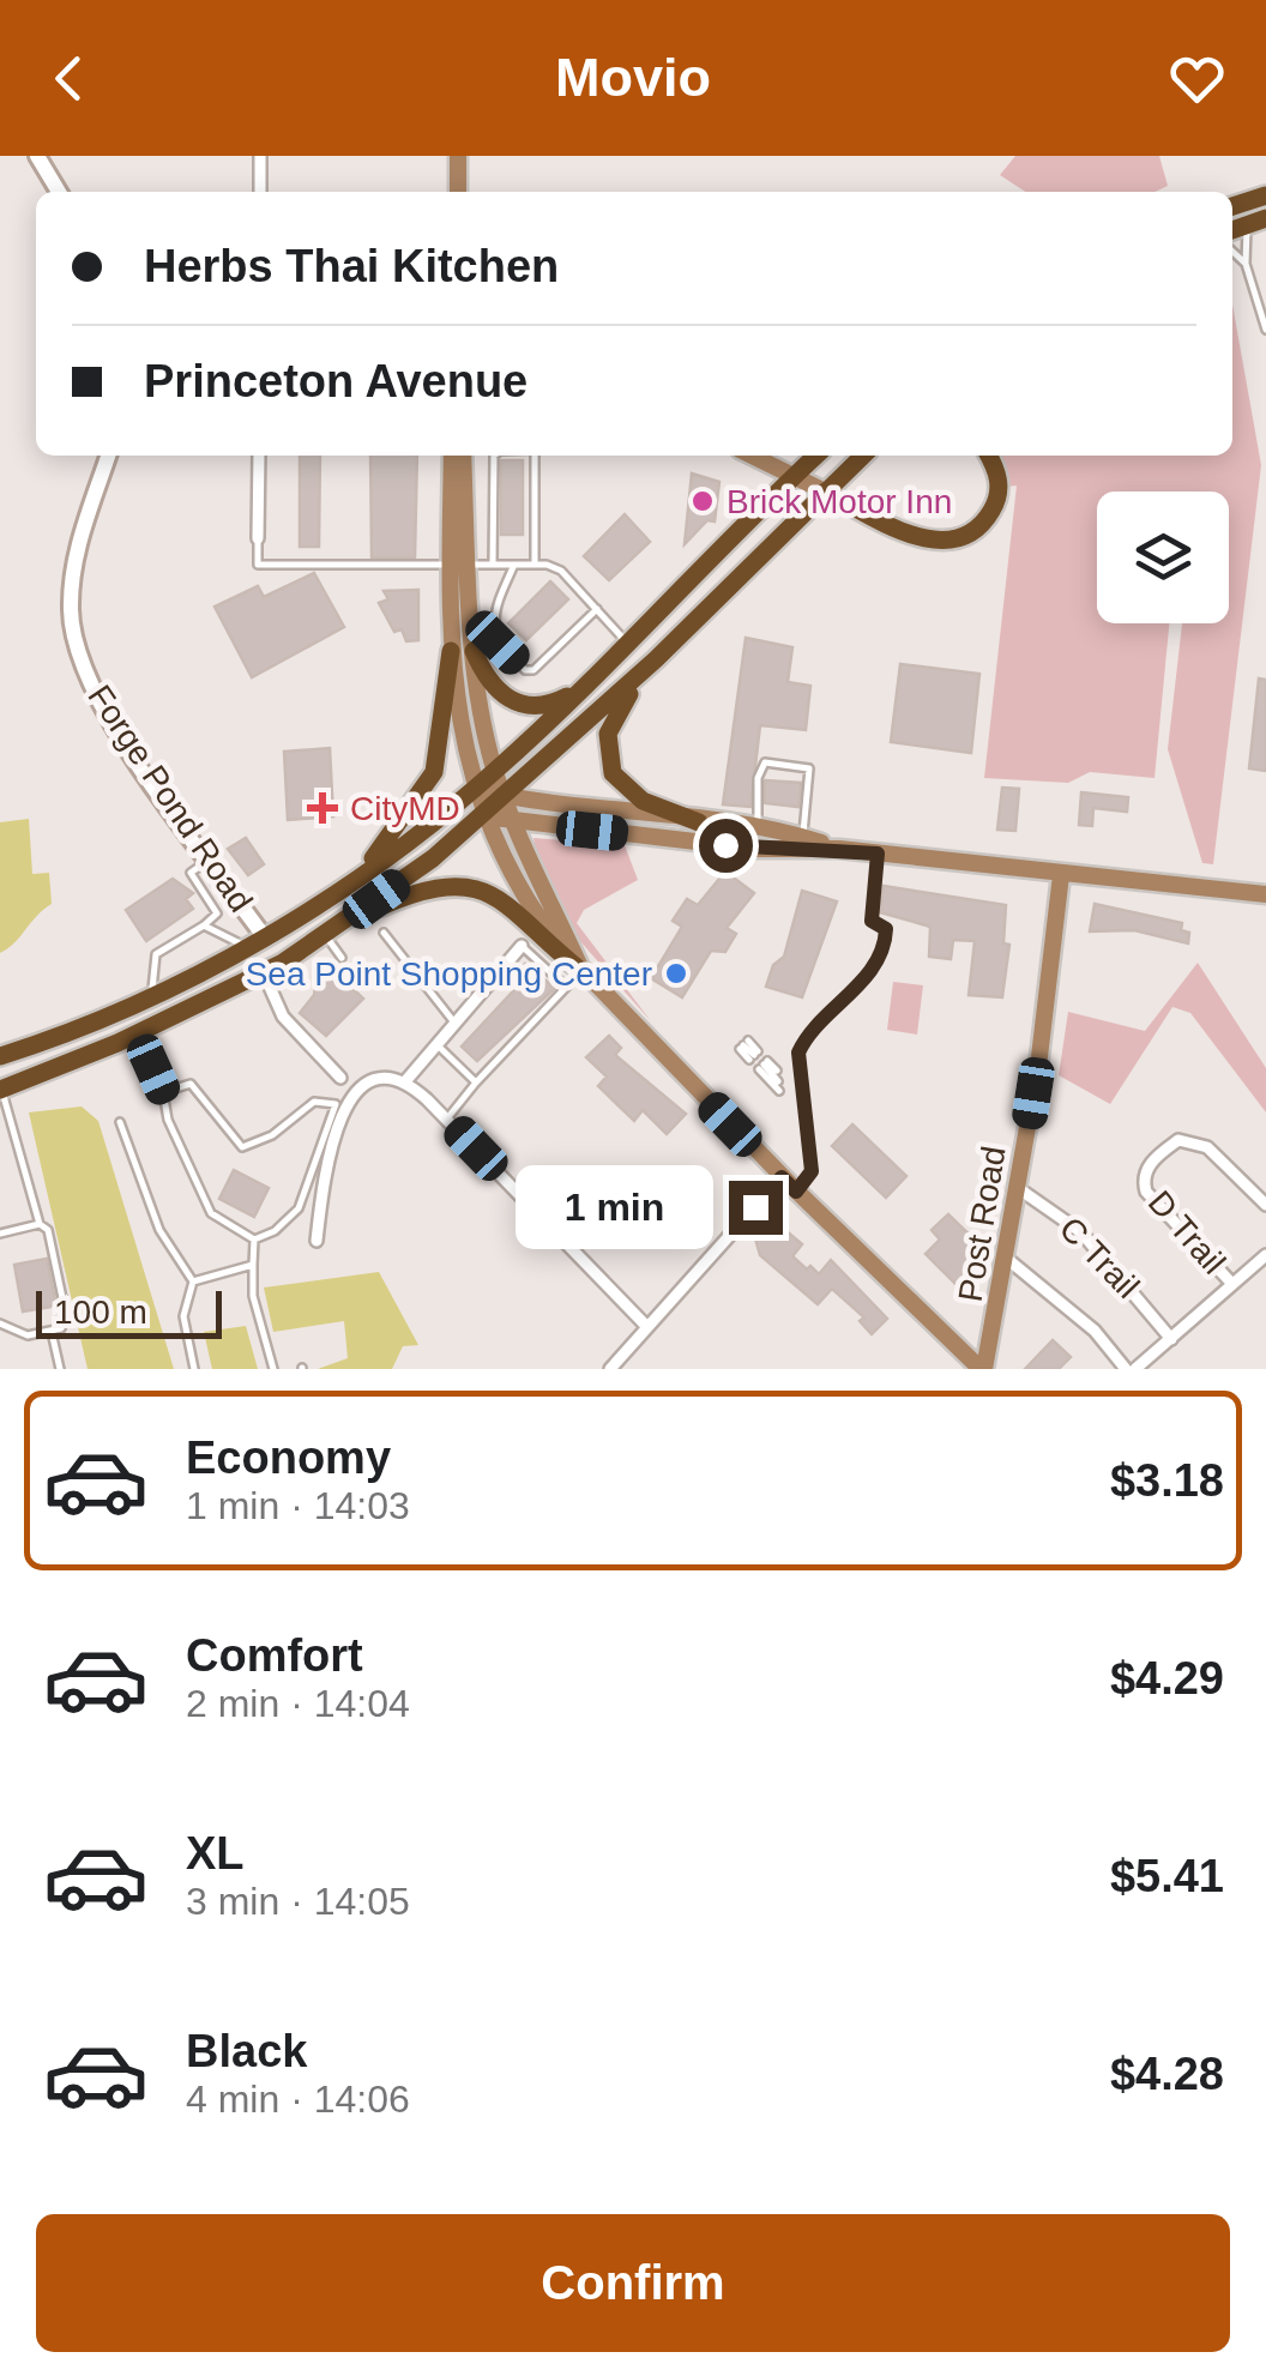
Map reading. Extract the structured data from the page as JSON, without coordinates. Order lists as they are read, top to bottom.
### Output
{
  "streets": {
    "main road": ["Post Road"],
    "street": ["Forge Pond Road", "D Trail", "C Trail"]
  },
  "crossings": [
    ["Post Road", "C Trail"]
  ],
  "places": {
    "other": ["Brick Motor Inn", "Sea Point Shopping Center"],
    "health": ["CityMD"]
  },
  "scale_bar": "100 m",
  "page": {
    "header": "Movio",
    "banner": ["Herbs Thai Kitchen", "Princeton Avenue"],
    "bubble": "1 min",
    "scale": "100 m",
    "list": [
      {
        "name": "Economy",
        "note": "1 min · 14:03",
        "value": "$3.18"
      },
      {
        "name": "Comfort",
        "note": "2 min · 14:04",
        "value": "$4.29"
      },
      {
        "name": "XL",
        "note": "3 min · 14:05",
        "value": "$5.41"
      },
      {
        "name": "Black",
        "note": "4 min · 14:06",
        "value": "$4.28"
      }
    ],
    "buttons": "Confirm"
  }
}
